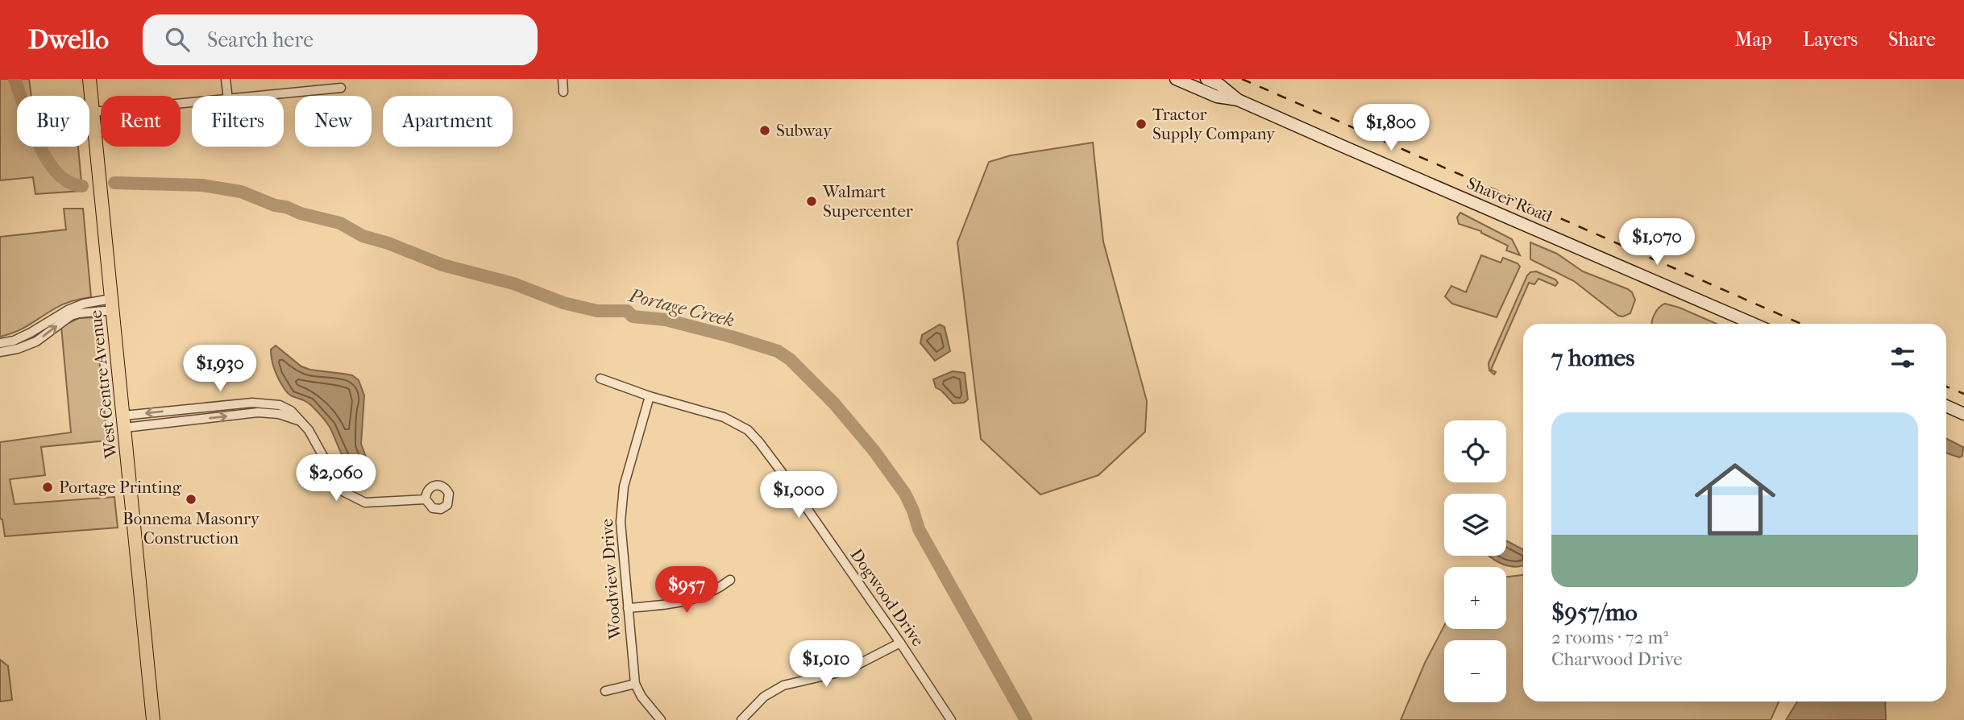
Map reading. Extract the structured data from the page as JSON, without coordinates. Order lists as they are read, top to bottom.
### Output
{
  "streets": {
    "main road": ["Shaver Road", "West Centre Avenue"],
    "street": ["Woodview Drive", "Dogwood Drive"]
  },
  "crossings": [
    ["Woodview Drive", "Dogwood Drive"]
  ],
  "water": ["Portage Creek"],
  "places": [
    "Tractor Supply Company",
    "Subway",
    "Walmart Supercenter",
    "Portage Printing",
    "Bonnema Masonry Construction"
  ],
  "page": {
    "header": "Dwello",
    "search": "Search here",
    "nav": ["Map", "Layers", "Share"],
    "chip": [
      "Buy",
      "Rent",
      "Filters",
      "New",
      "Apartment"
    ],
    "price": [
      "$1,800",
      "$1,070",
      "$1,930",
      "$2,060",
      "$1,000",
      "$957",
      "$1,010"
    ],
    "heading": "7 homes",
    "list": [
      {
        "name": "$957/mo",
        "note": "2 rooms · 72 m² · Charwood Drive"
      }
    ],
    "map_buttons": ["+", "−"]
  }
}
